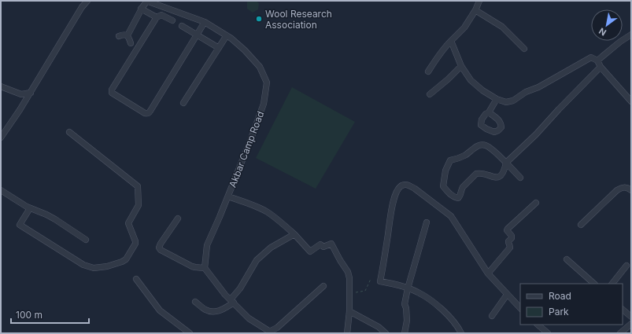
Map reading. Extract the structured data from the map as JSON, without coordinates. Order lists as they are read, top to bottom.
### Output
{
  "streets": {
    "street": ["Akbar Camp Road"]
  },
  "places": ["Wool Research Association"],
  "legend": ["Road", "Park"],
  "scale_bar": "100 m",
  "north": "bottom left"
}
